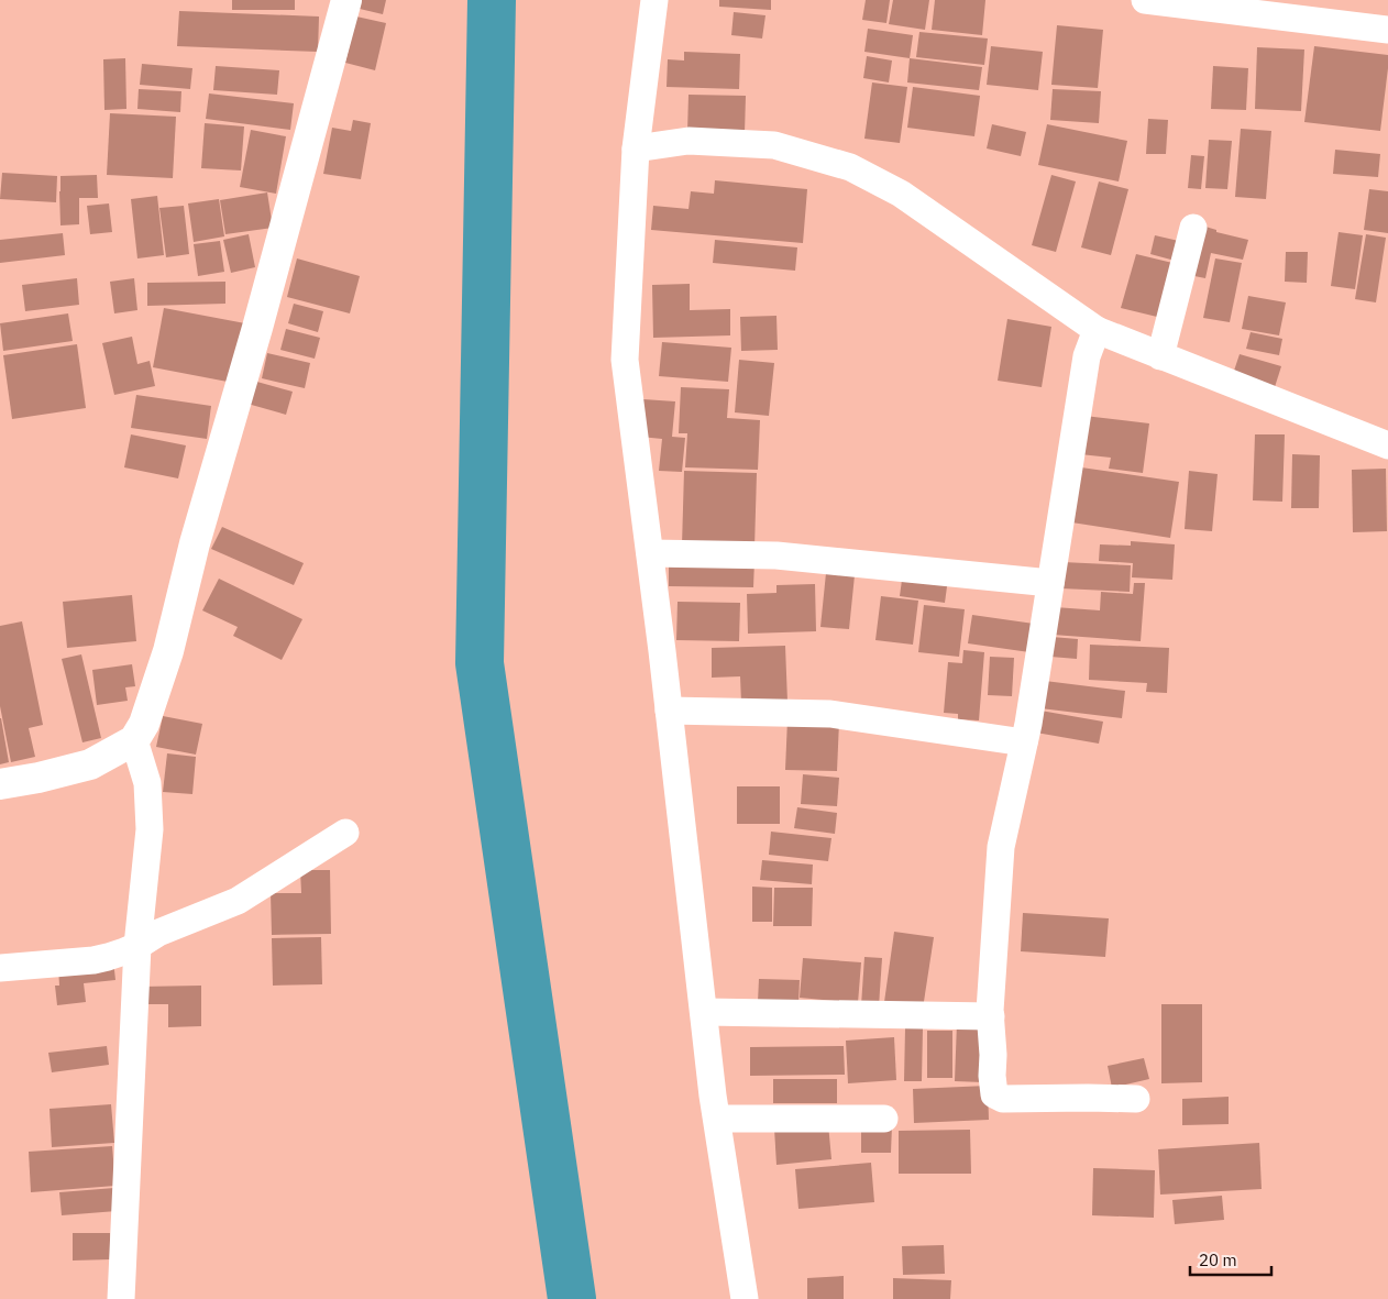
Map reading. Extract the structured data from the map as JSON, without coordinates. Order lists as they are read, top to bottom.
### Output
{
  "scale_bar": "20 m"
}
